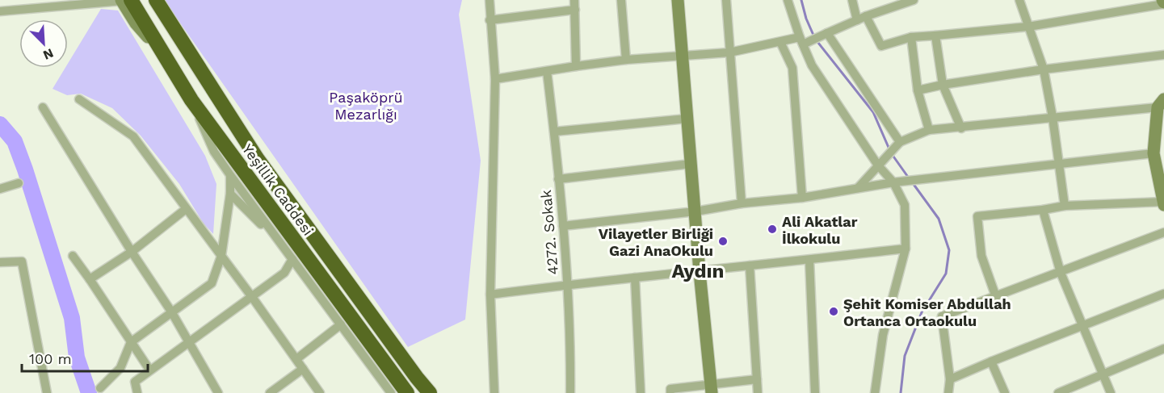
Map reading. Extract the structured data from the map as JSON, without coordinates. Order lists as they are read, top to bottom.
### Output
{
  "streets": {
    "highway": ["Yeşillik Caddesi"],
    "street": ["4272. Sokak"]
  },
  "districts": ["Aydın"],
  "parks": ["Paşaköprü Mezarlığı"],
  "places": ["Ali Akatlar İlkokulu", "Vilayetler Birliği Gazi AnaOkulu", "Şehit Komiser Abdullah Ortanca Ortaokulu"],
  "scale_bar": "100 m",
  "north": "bottom right"
}
